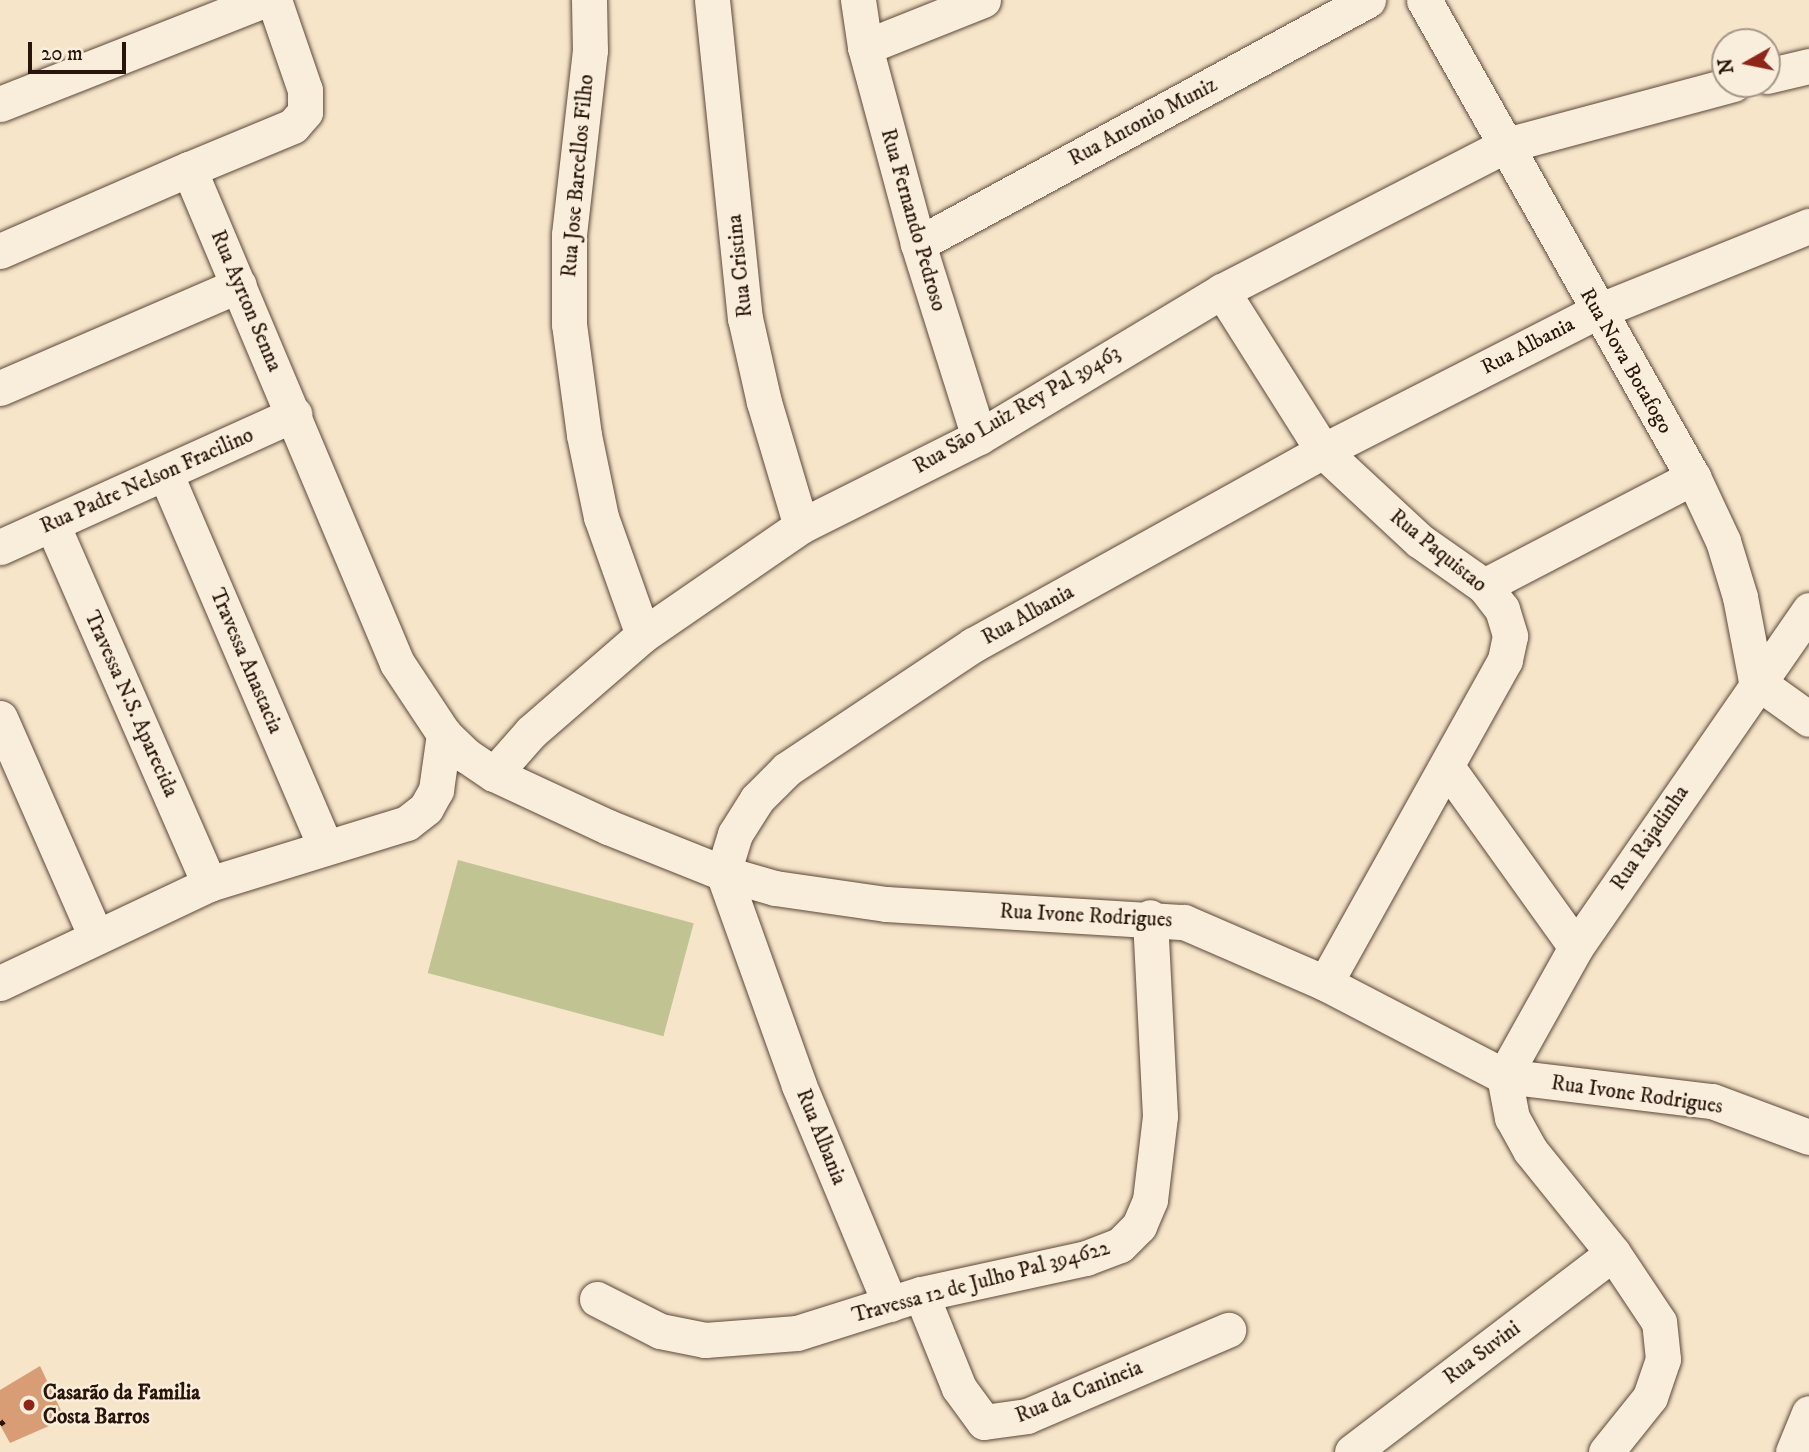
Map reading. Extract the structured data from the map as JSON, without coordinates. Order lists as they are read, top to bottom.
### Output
{
  "streets": {
    "street": [
      "Rua Antonio Muniz",
      "Rua Jose Barcellos Filho",
      "Rua Fernando Pedroso",
      "Rua Cristina",
      "Rua Ayrton Senna",
      "Rua Albania",
      "Rua Nova Botafogo",
      "Rua Sāo Luiz Rey Pal 39463",
      "Rua Padre Nelson Fracilino",
      "Rua Paquistao",
      "Travessa Anastacia",
      "Travessa N.S. Aparecida",
      "Rua Rajadinha",
      "Rua Ivone Rodrigues",
      "Travessa 12 de Julho Pal 394622",
      "Rua Suvini",
      "Rua da Canineia"
    ]
  },
  "crossings": [
    ["Rua Antonio Muniz", "Rua Fernando Pedroso"],
    ["Rua Jose Barcellos Filho", "Rua Sāo Luiz Rey Pal 39463"],
    ["Rua Fernando Pedroso", "Rua Sāo Luiz Rey Pal 39463"],
    ["Rua Cristina", "Rua Sāo Luiz Rey Pal 39463"],
    ["Rua Ayrton Senna", "Rua Padre Nelson Fracilino"],
    ["Rua Ayrton Senna", "Rua Ivone Rodrigues"],
    ["Rua Albania", "Rua Nova Botafogo"],
    ["Rua Albania", "Rua Paquistao"],
    ["Rua Albania", "Rua Ivone Rodrigues"],
    ["Rua Albania", "Travessa 12 de Julho Pal 394622"],
    ["Rua Albania", "Rua da Canineia"],
    ["Rua Nova Botafogo", "Rua Sāo Luiz Rey Pal 39463"],
    ["Rua Nova Botafogo", "Rua Rajadinha"],
    ["Rua Sāo Luiz Rey Pal 39463", "Rua Paquistao"],
    ["Rua Sāo Luiz Rey Pal 39463", "Rua Ivone Rodrigues"],
    ["Rua Padre Nelson Fracilino", "Travessa Anastacia"],
    ["Rua Padre Nelson Fracilino", "Travessa N.S. Aparecida"],
    ["Rua Paquistao", "Rua Ivone Rodrigues"],
    ["Rua Rajadinha", "Rua Ivone Rodrigues"],
    ["Rua Ivone Rodrigues", "Travessa 12 de Julho Pal 394622"],
    ["Travessa 12 de Julho Pal 394622", "Rua da Canineia"]
  ],
  "places": ["Casarão da Familia Costa Barros"],
  "scale_bar": "20 m",
  "north": "left"
}
